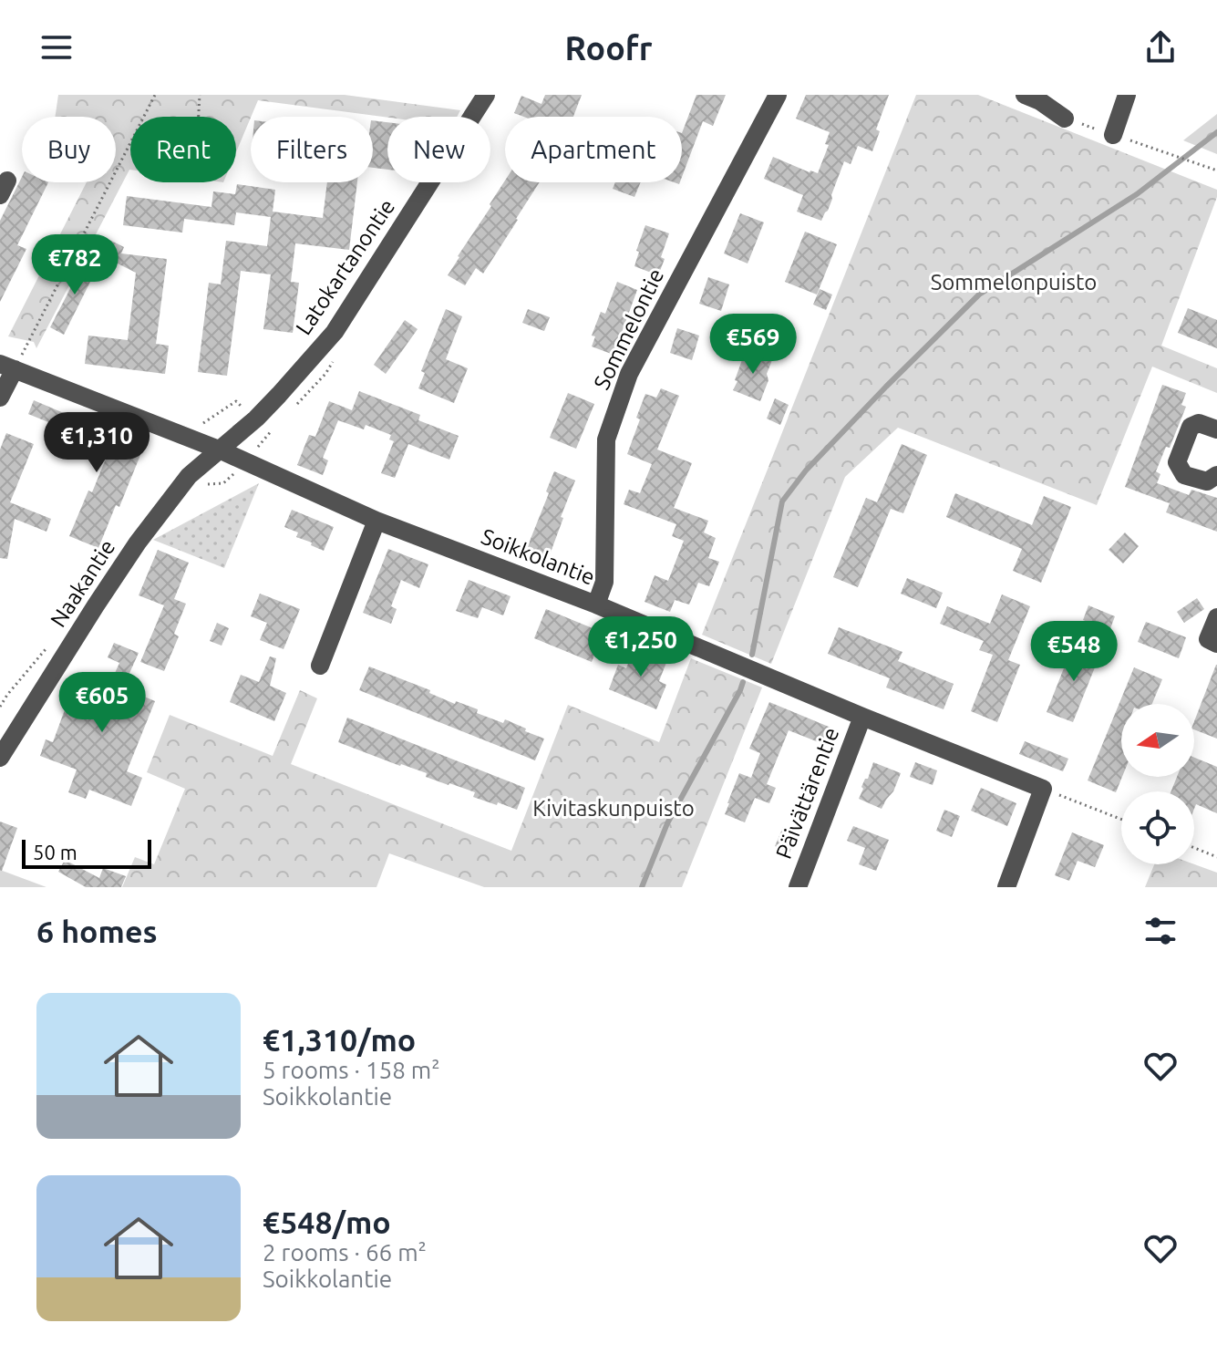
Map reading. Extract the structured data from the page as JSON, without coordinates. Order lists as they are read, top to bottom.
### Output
{
  "streets": {
    "street": [
      "Latokartanontie",
      "Sommelontie",
      "Soikkolantie",
      "Naakantie",
      "Päivättärentie"
    ]
  },
  "crossings": [
    ["Latokartanontie", "Soikkolantie"],
    ["Latokartanontie", "Naakantie"],
    ["Sommelontie", "Soikkolantie"],
    ["Soikkolantie", "Päivättärentie"]
  ],
  "parks": ["Sommelonpuisto", "Kivitaskunpuisto"],
  "scale_bar": "50 m",
  "north": "left",
  "page": {
    "header": "Roofr",
    "chip": [
      "Buy",
      "Rent",
      "Filters",
      "New",
      "Apartment"
    ],
    "price": [
      "€782",
      "€569",
      "€1,310",
      "€1,250",
      "€548",
      "€605"
    ],
    "scale": "50 m",
    "heading": "6 homes",
    "list": [
      {
        "name": "€1,310/mo",
        "note": "5 rooms · 158 m² · Soikkolantie"
      },
      {
        "name": "€548/mo",
        "note": "2 rooms · 66 m² · Soikkolantie"
      }
    ]
  }
}
